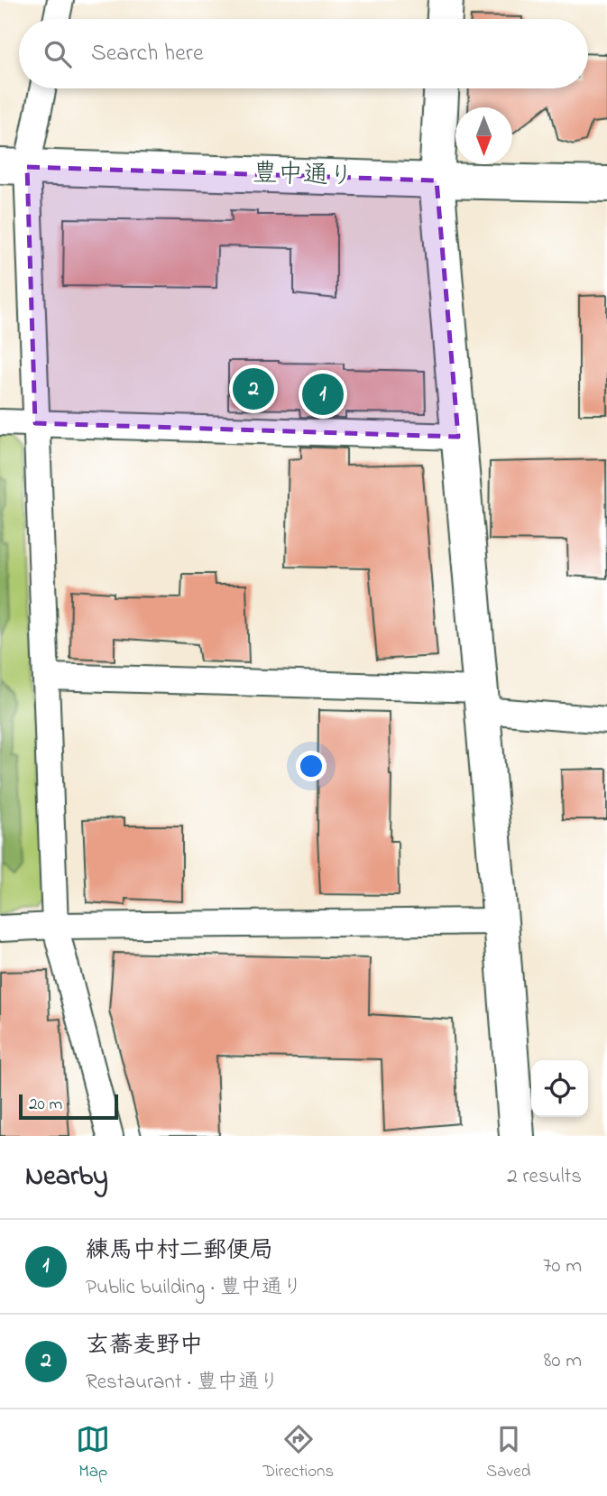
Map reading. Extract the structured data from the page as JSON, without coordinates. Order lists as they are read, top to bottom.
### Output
{
  "streets": {
    "street": ["豊中通り"]
  },
  "scale_bar": "20 m",
  "north": "bottom",
  "page": {
    "search": "Search here",
    "pins": ["2", "1"],
    "scale": "20 m",
    "heading": ["Nearby", "2 results"],
    "list": [
      {
        "mark": "1",
        "name": "練馬中村二郵便局",
        "note": "Public building · 豊中通り",
        "value": "70 m"
      },
      {
        "mark": "2",
        "name": "玄蕎麦野中",
        "note": "Restaurant · 豊中通り",
        "value": "80 m"
      }
    ],
    "nav": ["Map", "Directions", "Saved"]
  }
}
